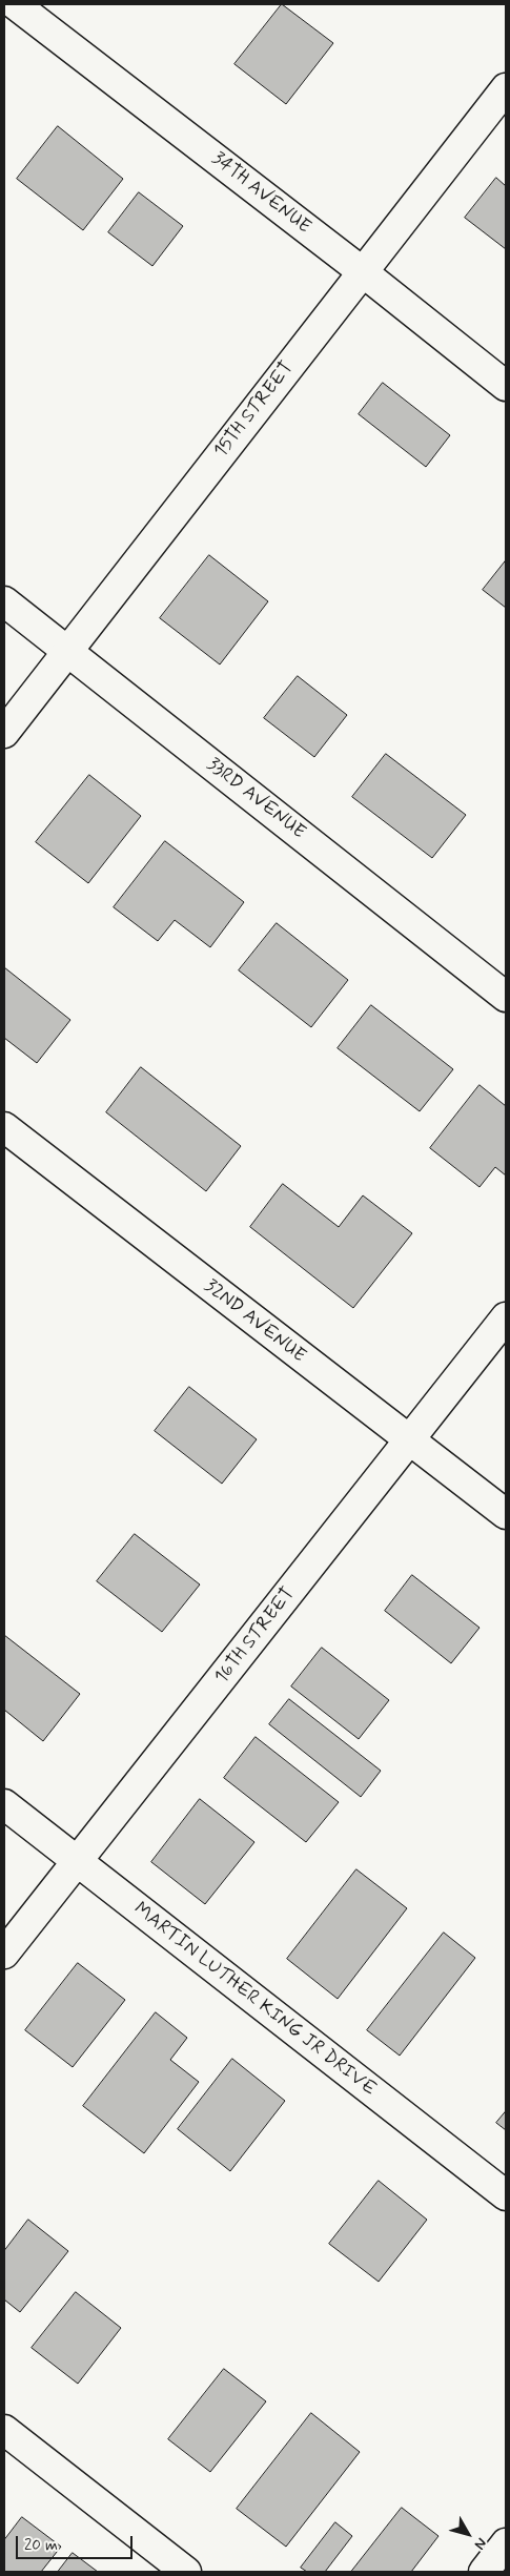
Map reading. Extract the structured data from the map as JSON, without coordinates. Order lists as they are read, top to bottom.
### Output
{
  "streets": {
    "street": [
      "34TH AVENUE",
      "15TH STREET",
      "33RD AVENUE",
      "32ND AVENUE",
      "16TH STREET",
      "MARTIN LUTHER KING JR DRIVE"
    ]
  },
  "crossings": [
    ["34TH AVENUE", "15TH STREET"],
    ["15TH STREET", "33RD AVENUE"],
    ["32ND AVENUE", "16TH STREET"],
    ["16TH STREET", "MARTIN LUTHER KING JR DRIVE"]
  ],
  "scale_bar": "20 m",
  "north": "bottom right"
}
